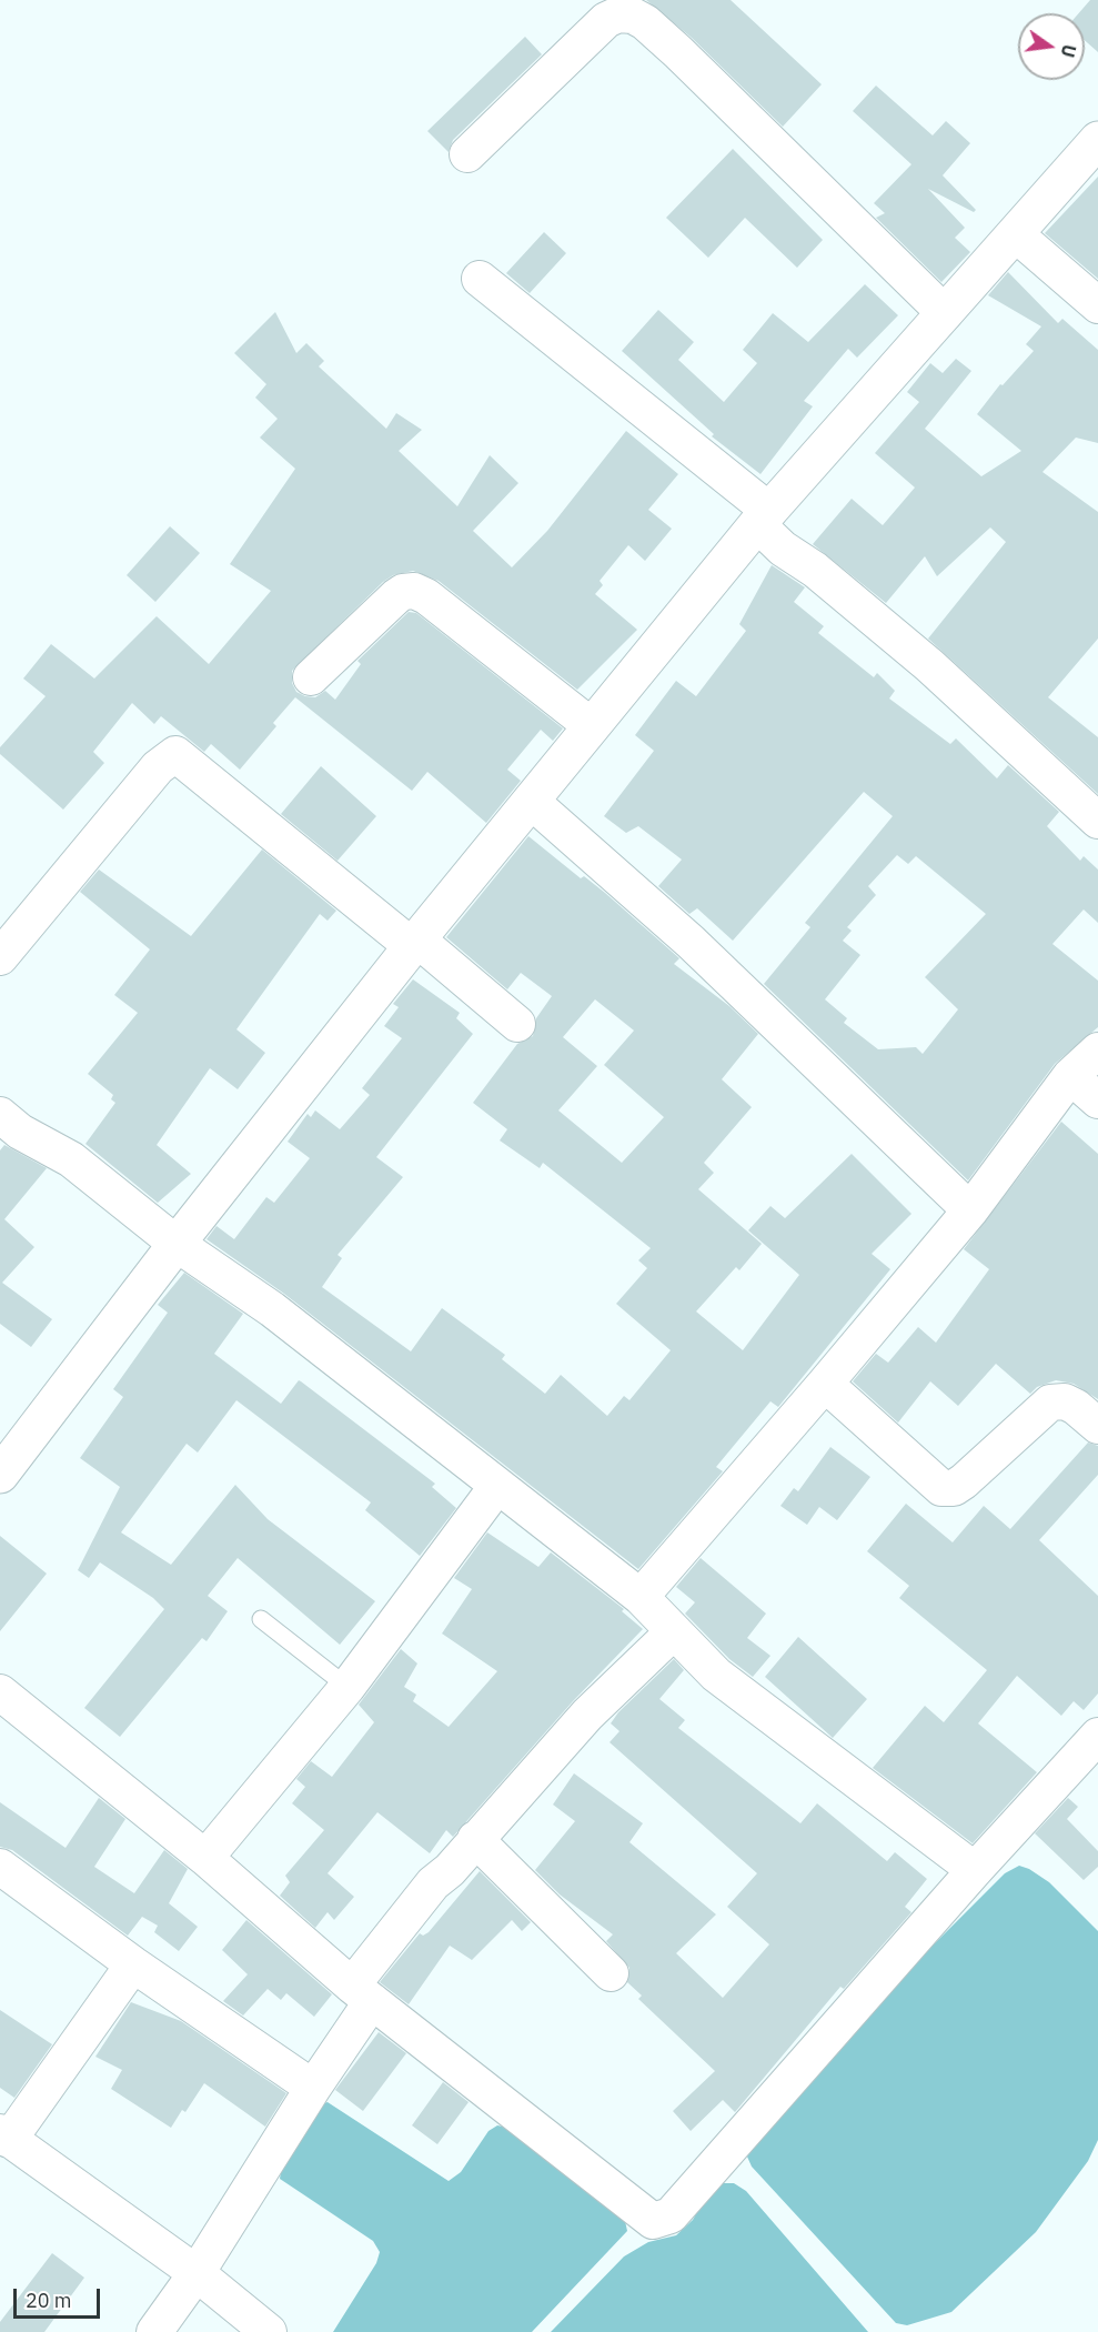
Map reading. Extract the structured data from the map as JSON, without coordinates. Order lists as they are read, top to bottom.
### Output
{
  "scale_bar": "20 m",
  "north": "right"
}
